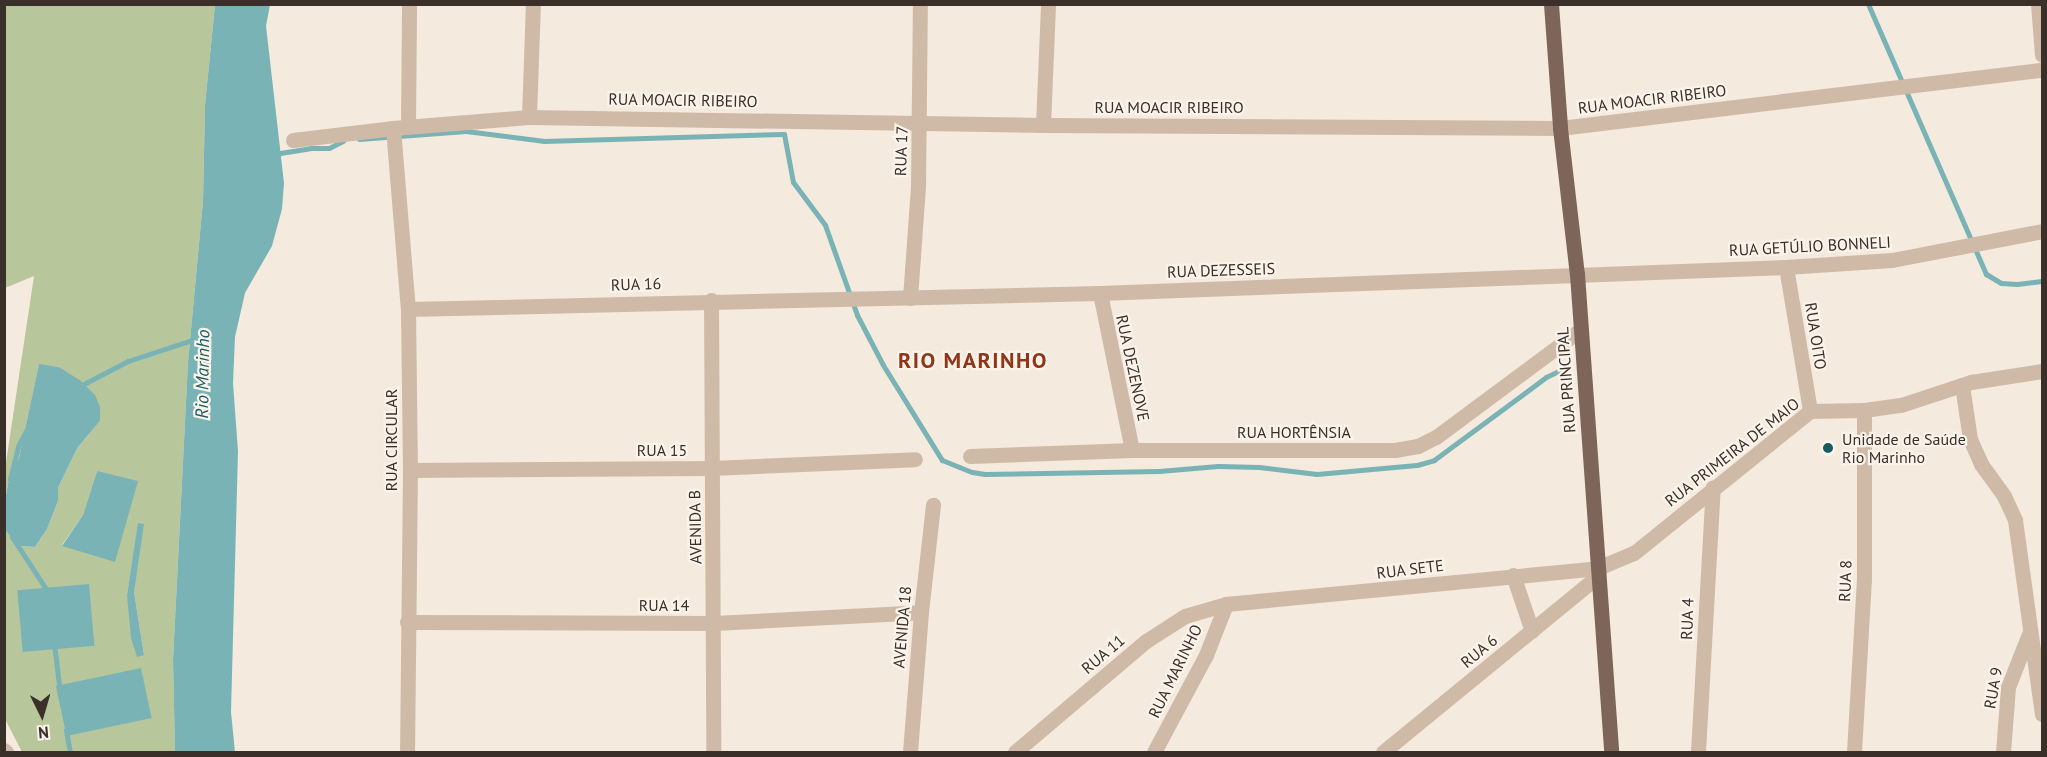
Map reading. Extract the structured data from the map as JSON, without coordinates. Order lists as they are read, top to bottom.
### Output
{
  "streets": {
    "main road": ["RUA PRINCIPAL"],
    "street": [
      "RUA MOACIR RIBEIRO",
      "RUA 17",
      "RUA GETÚLIO BONNELI",
      "RUA DEZESSEIS",
      "RUA 16",
      "RUA OITO",
      "RUA DEZENOVE",
      "RUA HORTÊNSIA",
      "RUA CIRCULAR",
      "RUA 15",
      "RUA PRIMEIRA DE MAIO",
      "AVENIDA B",
      "RUA SETE",
      "RUA 8",
      "RUA 14",
      "RUA 4",
      "AVENIDA 18",
      "RUA 6",
      "RUA 11",
      "RUA MARINHO",
      "RUA 9"
    ]
  },
  "crossings": [
    ["RUA MOACIR RIBEIRO", "RUA 17"],
    ["RUA MOACIR RIBEIRO", "RUA PRINCIPAL"],
    ["RUA MOACIR RIBEIRO", "RUA CIRCULAR"],
    ["RUA 17", "RUA DEZESSEIS"],
    ["RUA GETÚLIO BONNELI", "RUA DEZESSEIS"],
    ["RUA GETÚLIO BONNELI", "RUA OITO"],
    ["RUA GETÚLIO BONNELI", "RUA PRINCIPAL"],
    ["RUA DEZESSEIS", "RUA 16"],
    ["RUA DEZESSEIS", "RUA DEZENOVE"],
    ["RUA DEZESSEIS", "RUA PRINCIPAL"],
    ["RUA 16", "RUA CIRCULAR"],
    ["RUA 16", "AVENIDA B"],
    ["RUA OITO", "RUA PRIMEIRA DE MAIO"],
    ["RUA DEZENOVE", "RUA HORTÊNSIA"],
    ["RUA PRINCIPAL", "RUA HORTÊNSIA"],
    ["RUA PRINCIPAL", "RUA PRIMEIRA DE MAIO"],
    ["RUA PRINCIPAL", "RUA SETE"],
    ["RUA PRINCIPAL", "RUA 6"],
    ["RUA CIRCULAR", "RUA 15"],
    ["RUA CIRCULAR", "RUA 14"],
    ["RUA 15", "AVENIDA B"],
    ["RUA PRIMEIRA DE MAIO", "RUA SETE"],
    ["RUA PRIMEIRA DE MAIO", "RUA 8"],
    ["RUA PRIMEIRA DE MAIO", "RUA 4"],
    ["RUA PRIMEIRA DE MAIO", "RUA 6"],
    ["AVENIDA B", "RUA 14"],
    ["RUA SETE", "RUA 6"],
    ["RUA SETE", "RUA 11"],
    ["RUA SETE", "RUA MARINHO"],
    ["RUA 14", "AVENIDA 18"],
    ["RUA 11", "RUA MARINHO"]
  ],
  "districts": ["RIO MARINHO"],
  "water": ["Rio Marinho"],
  "places": ["Unidade de Saúde Rio Marinho"],
  "north": "bottom"
}
